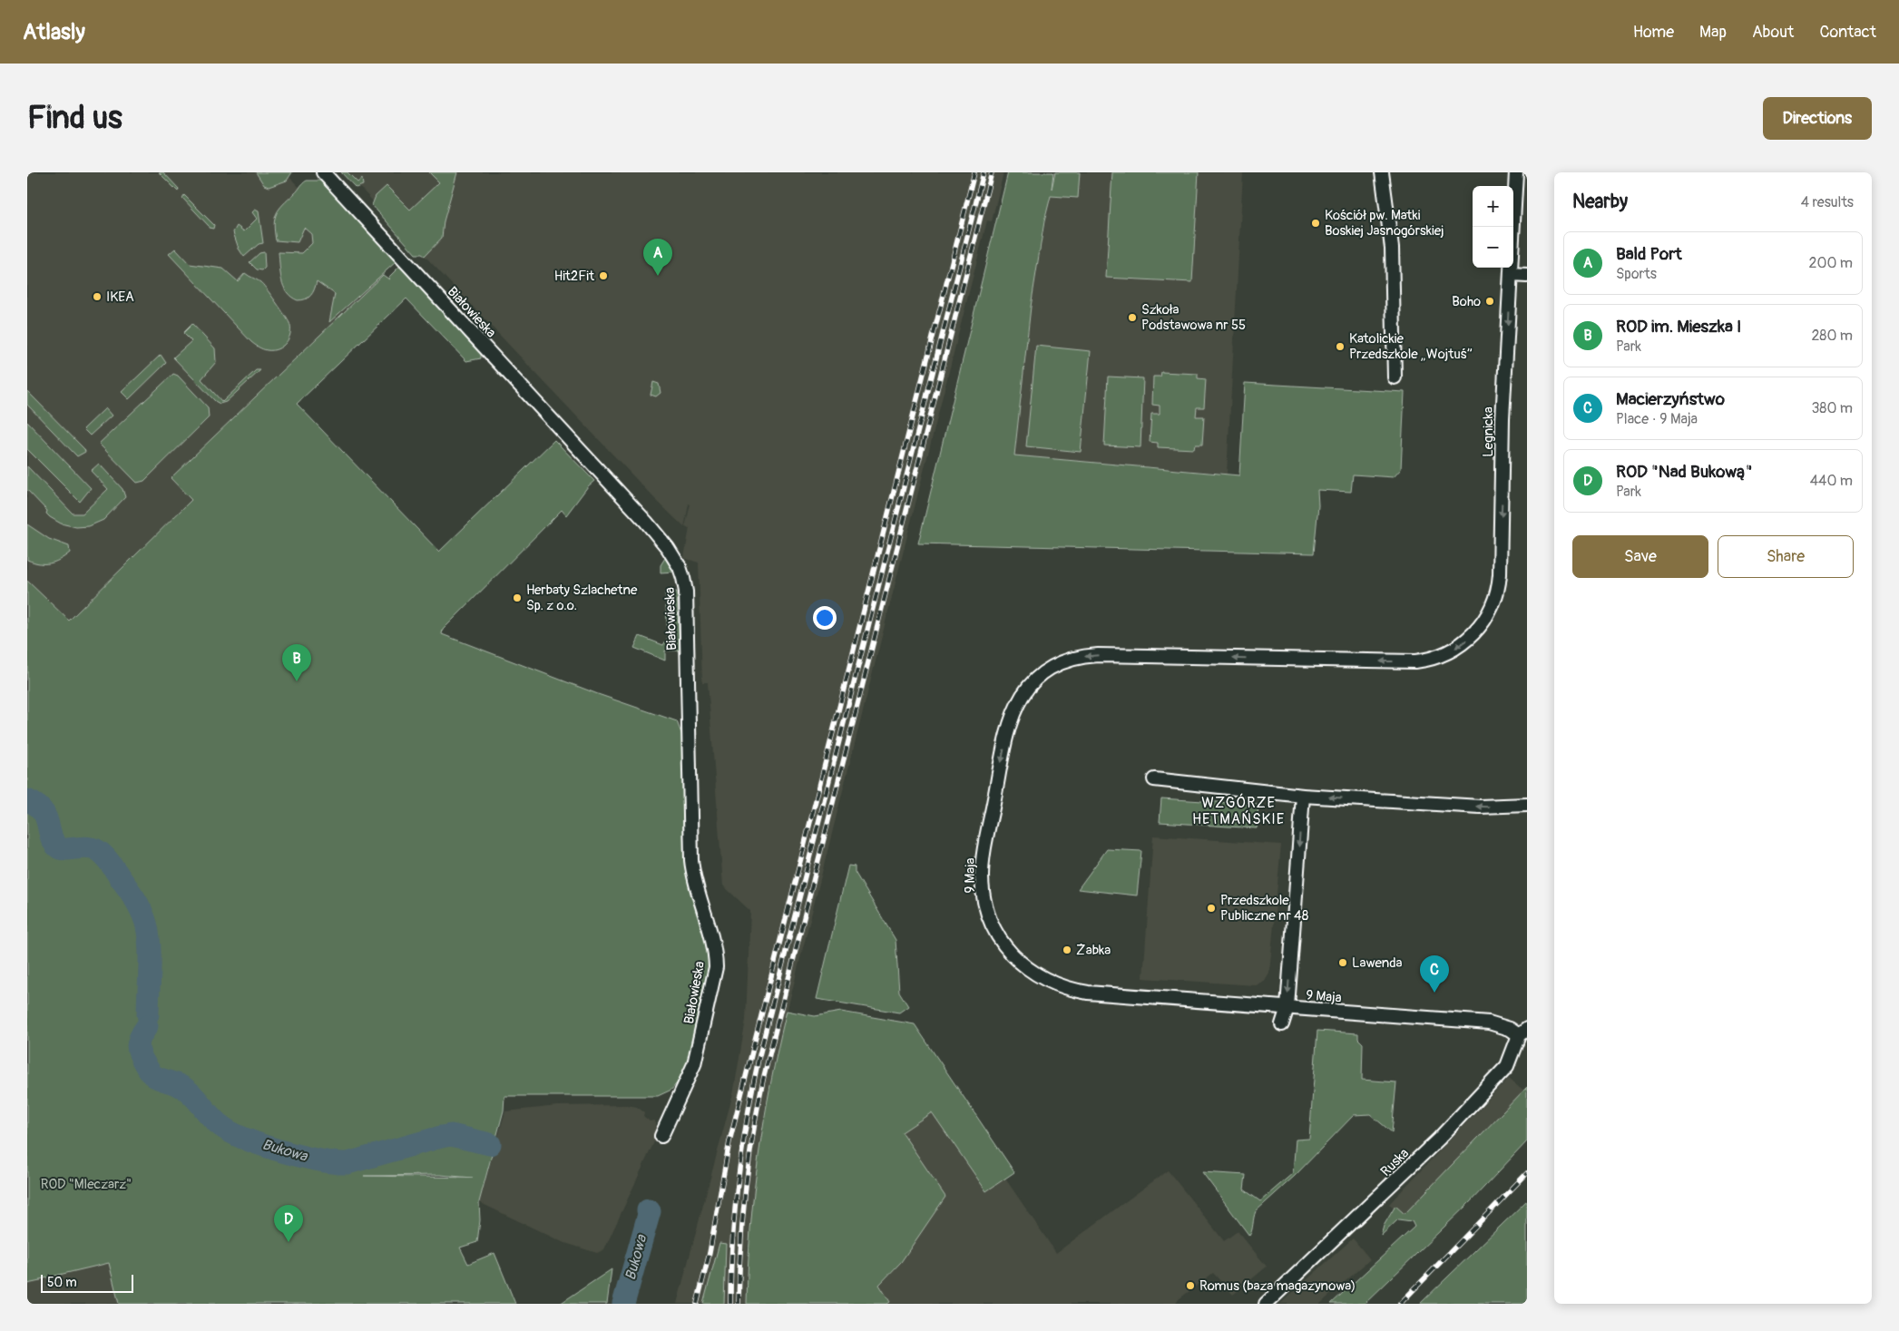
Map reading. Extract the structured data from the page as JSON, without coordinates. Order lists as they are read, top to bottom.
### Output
{
  "streets": {
    "street": [
      "Białowieska",
      "Legnicka",
      "9 Maja",
      "Ruska"
    ]
  },
  "crossings": [
    ["Legnicka", "9 Maja"],
    ["9 Maja", "Ruska"]
  ],
  "one_way": ["Legnicka"],
  "districts": ["WZGÓRZE HETMAŃSKIE"],
  "water": ["Bukowa"],
  "parks": ["ROD \"Mleczarz\""],
  "places": [
    "Kościół pw. Matki Boskiej Jasnogórskiej",
    "Hit2Fit",
    "IKEA",
    "Boho",
    "Szkoła Podstawowa nr 55",
    "Katolickie Przedszkole „Wojtuś”",
    "Herbaty Szlachetne Sp. z o.o.",
    "Przedszkole Publiczne nr 48",
    "Żabka",
    "Lawenda",
    "Romus (baza magazynowa)"
  ],
  "scale_bar": "50 m",
  "page": {
    "header": "Atlasly",
    "nav": [
      "Home",
      "Map",
      "About",
      "Contact"
    ],
    "buttons": [
      "Directions",
      ["Save", "Share"]
    ],
    "title": "Find us",
    "heading": ["Nearby", "4 results"],
    "map_buttons": ["+", "−"],
    "list": [
      {
        "mark": "A",
        "name": "Bald Port",
        "note": "Sports",
        "value": "200 m"
      },
      {
        "mark": "B",
        "name": "ROD im. Mieszka I",
        "note": "Park",
        "value": "280 m"
      },
      {
        "mark": "C",
        "name": "Macierzyństwo",
        "note": "Place · 9 Maja",
        "value": "380 m"
      },
      {
        "mark": "D",
        "name": "ROD \"Nad Bukową\"",
        "note": "Park",
        "value": "440 m"
      }
    ],
    "pins": [
      "A",
      "B",
      "C",
      "D"
    ],
    "scale": "50 m"
  }
}
